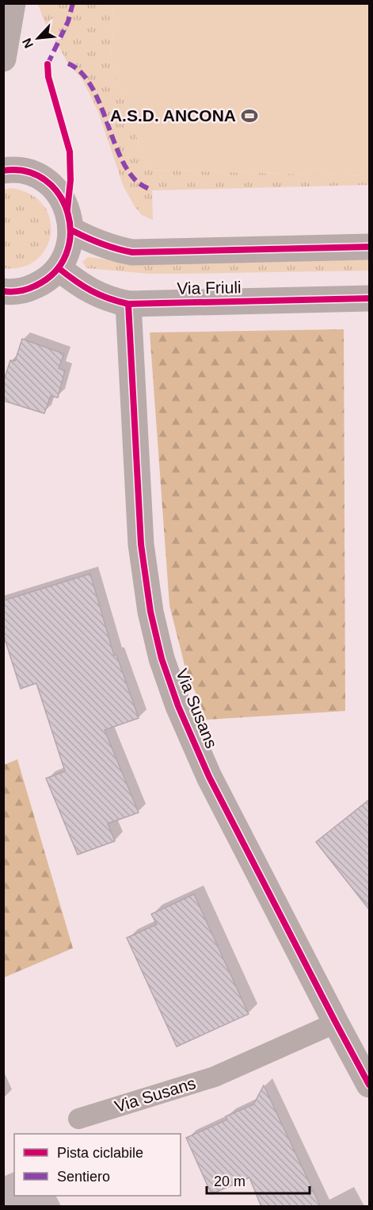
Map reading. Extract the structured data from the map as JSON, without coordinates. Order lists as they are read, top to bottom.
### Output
{
  "streets": {
    "street": ["Via Friuli", "Via Susans"]
  },
  "crossings": [
    ["Via Friuli", "Via Susans"]
  ],
  "places": {
    "sports": ["A.S.D. ANCONA"]
  },
  "legend": ["Pista ciclabile", "Sentiero"],
  "scale_bar": "20 m",
  "north": "bottom left"
}
